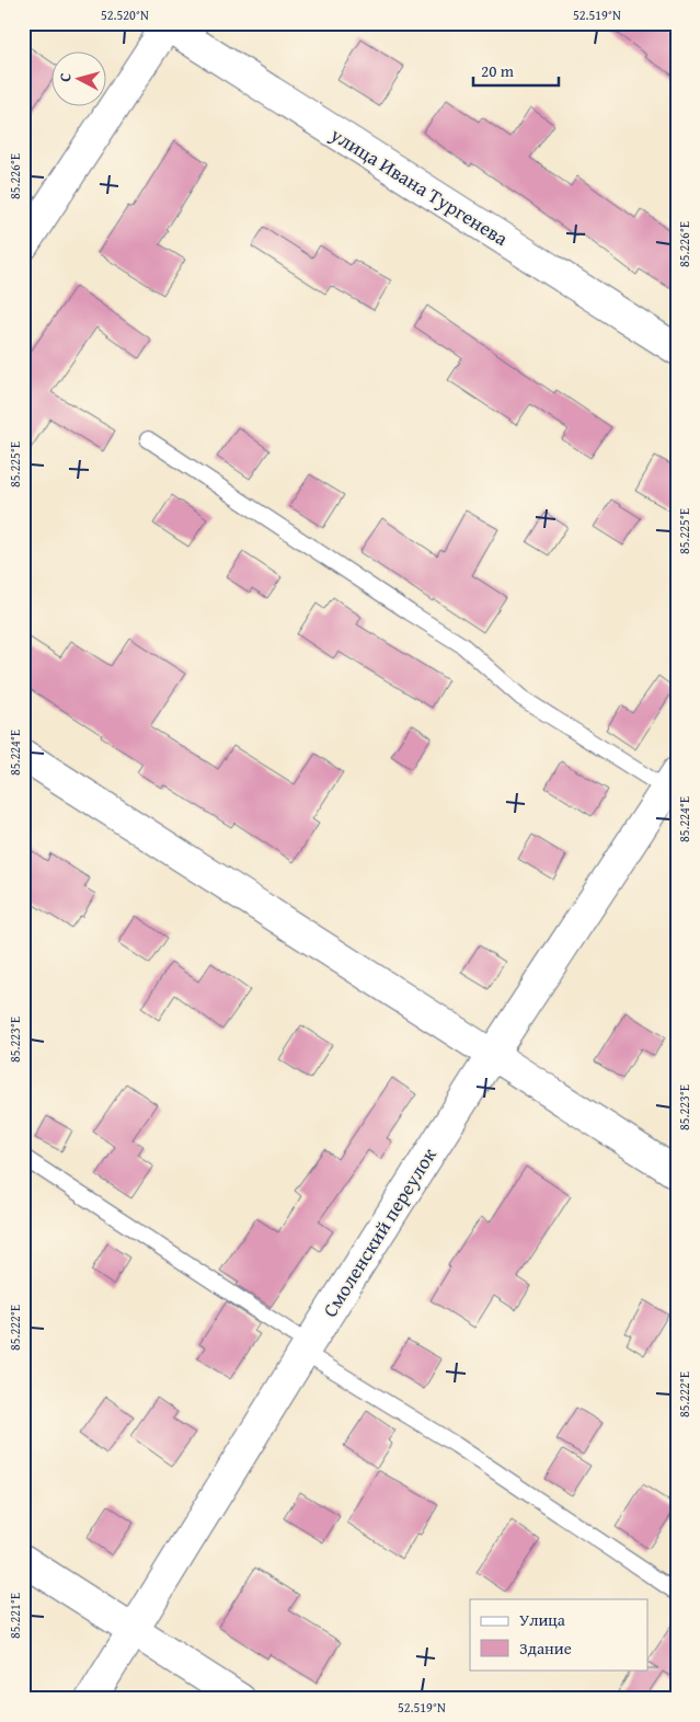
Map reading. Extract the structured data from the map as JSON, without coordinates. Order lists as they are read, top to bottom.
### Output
{
  "streets": {
    "street": ["улица Ивана Тургенева", "Смоленский переулок"]
  },
  "legend": ["Улица", "Здание"],
  "scale_bar": "20 m",
  "north": "left",
  "coordinates": [
    "52.520°N",
    "52.519°N",
    "85.226°E",
    "85.225°E",
    "85.224°E",
    "85.223°E",
    "85.222°E",
    "85.221°E"
  ]
}
